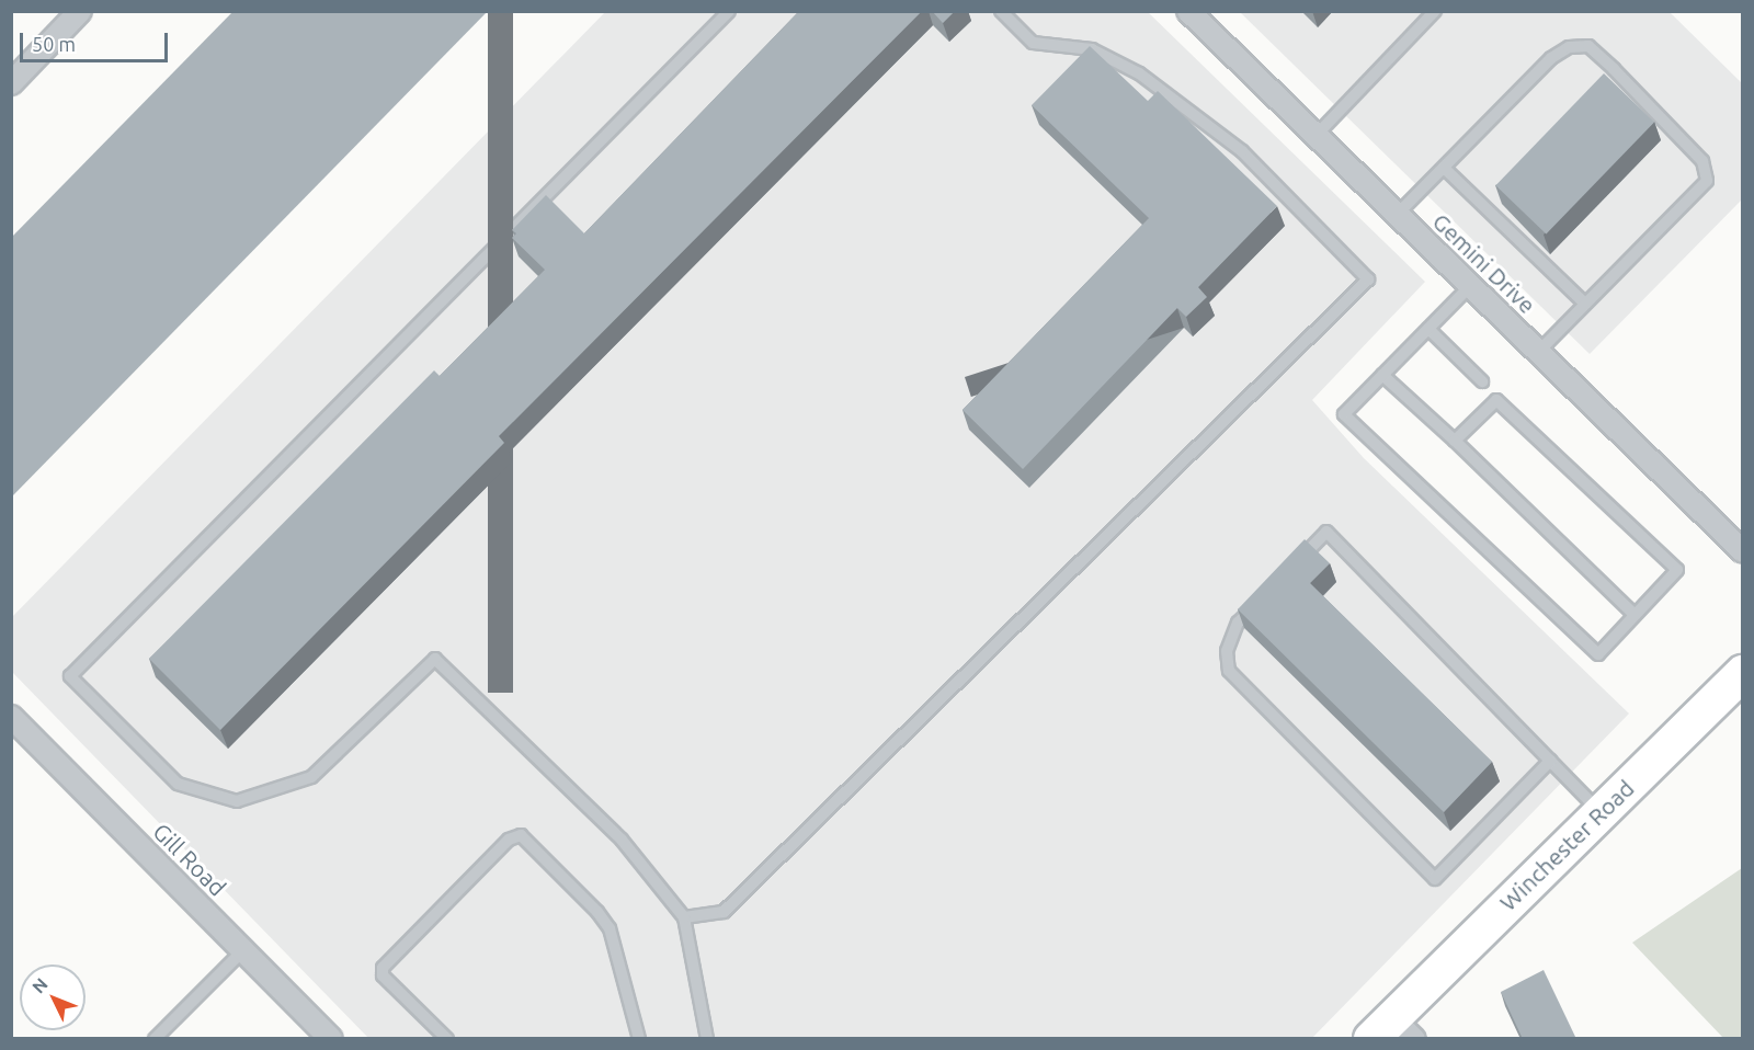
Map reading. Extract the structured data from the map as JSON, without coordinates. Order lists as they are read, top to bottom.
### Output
{
  "streets": {
    "main road": ["Winchester Road"],
    "street": ["Gemini Drive", "Gill Road"]
  },
  "scale_bar": "50 m",
  "north": "top left"
}
